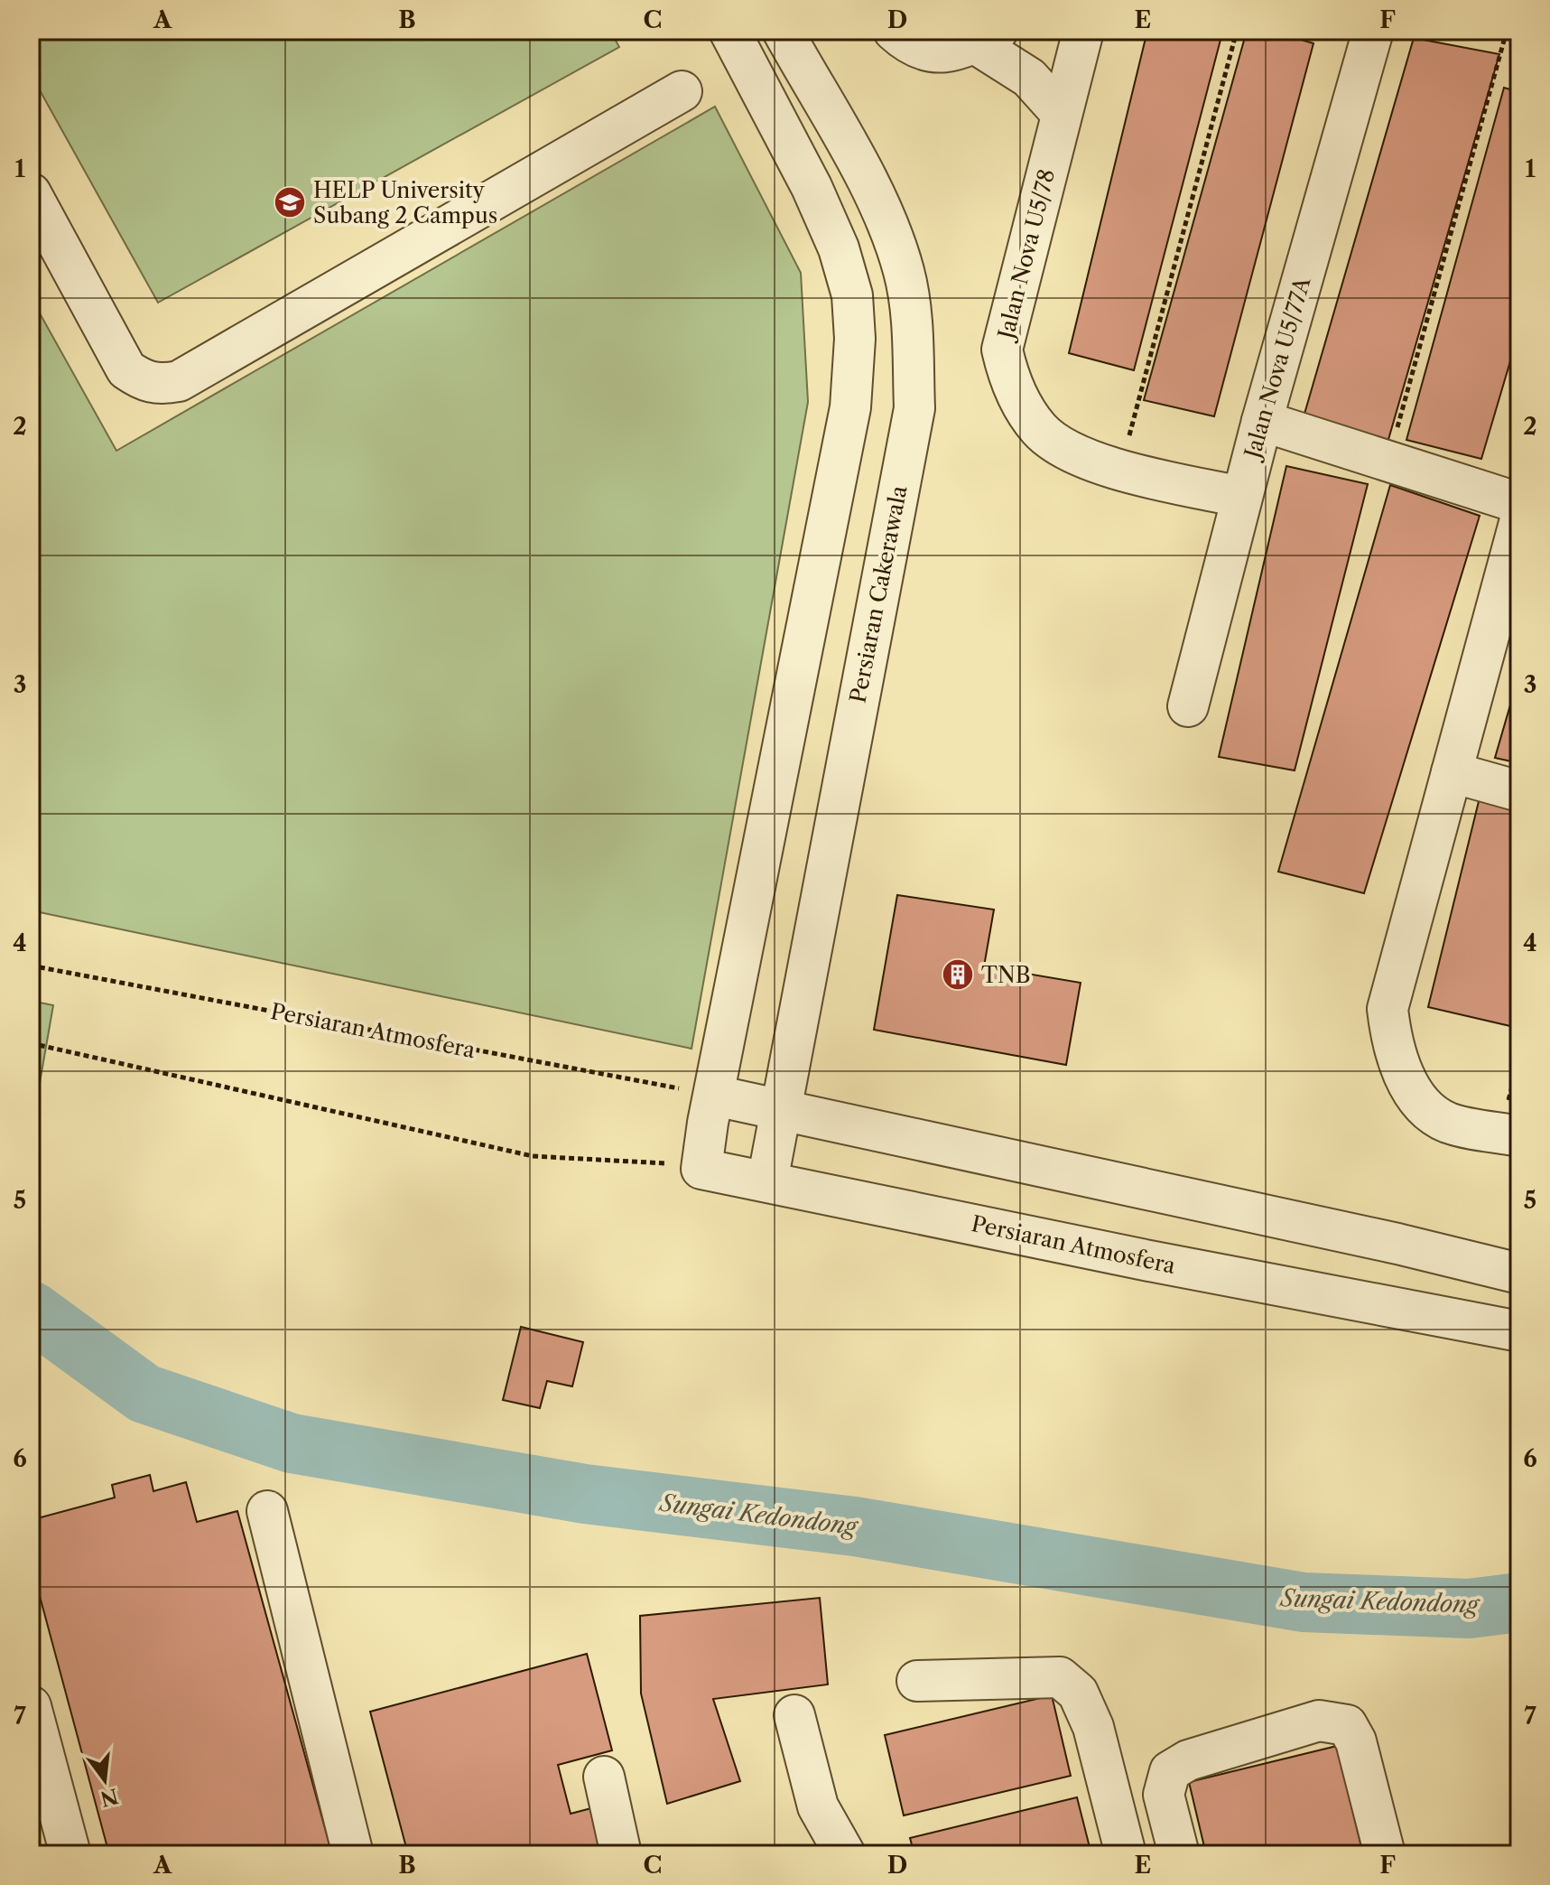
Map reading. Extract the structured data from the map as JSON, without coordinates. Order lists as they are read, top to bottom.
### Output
{
  "streets": {
    "street": [
      "Jalan Nova U5/78",
      "Jalan Nova U5/77A",
      "Persiaran Cakerawala",
      "Persiaran Atmosfera"
    ]
  },
  "crossings": [
    ["Jalan Nova U5/78", "Jalan Nova U5/77A"],
    ["Persiaran Cakerawala", "Persiaran Atmosfera"]
  ],
  "water": ["Sungai Kedondong"],
  "places": {
    "school or university": ["HELP University Subang 2 Campus"],
    "building": ["TNB"]
  },
  "north": "bottom",
  "grid": {
    "columns": [
      "A",
      "B",
      "C",
      "D",
      "E",
      "F"
    ],
    "rows": [
      "1",
      "2",
      "3",
      "4",
      "5",
      "6",
      "7"
    ]
  }
}
